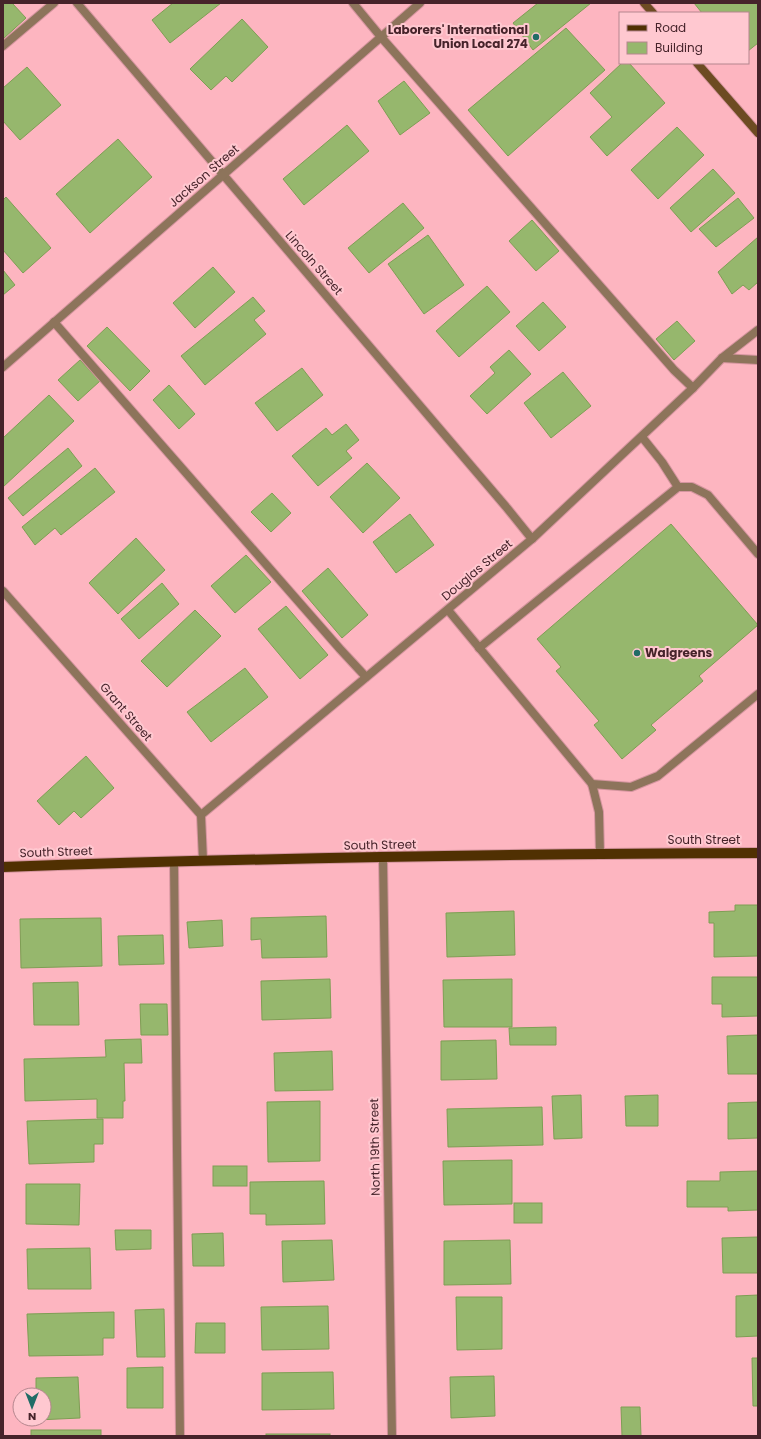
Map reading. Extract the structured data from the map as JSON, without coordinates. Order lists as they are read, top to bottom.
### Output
{
  "streets": {
    "main road": ["South Street"],
    "street": [
      "Jackson Street",
      "Lincoln Street",
      "Douglas Street",
      "Grant Street",
      "North 19th Street"
    ]
  },
  "crossings": [
    ["Jackson Street", "Lincoln Street"],
    ["Lincoln Street", "Douglas Street"],
    ["Douglas Street", "Grant Street"],
    ["South Street", "North 19th Street"]
  ],
  "places": ["Laborers' International Union Local 274", "Walgreens"],
  "legend": ["Road", "Building"],
  "north": "bottom"
}
